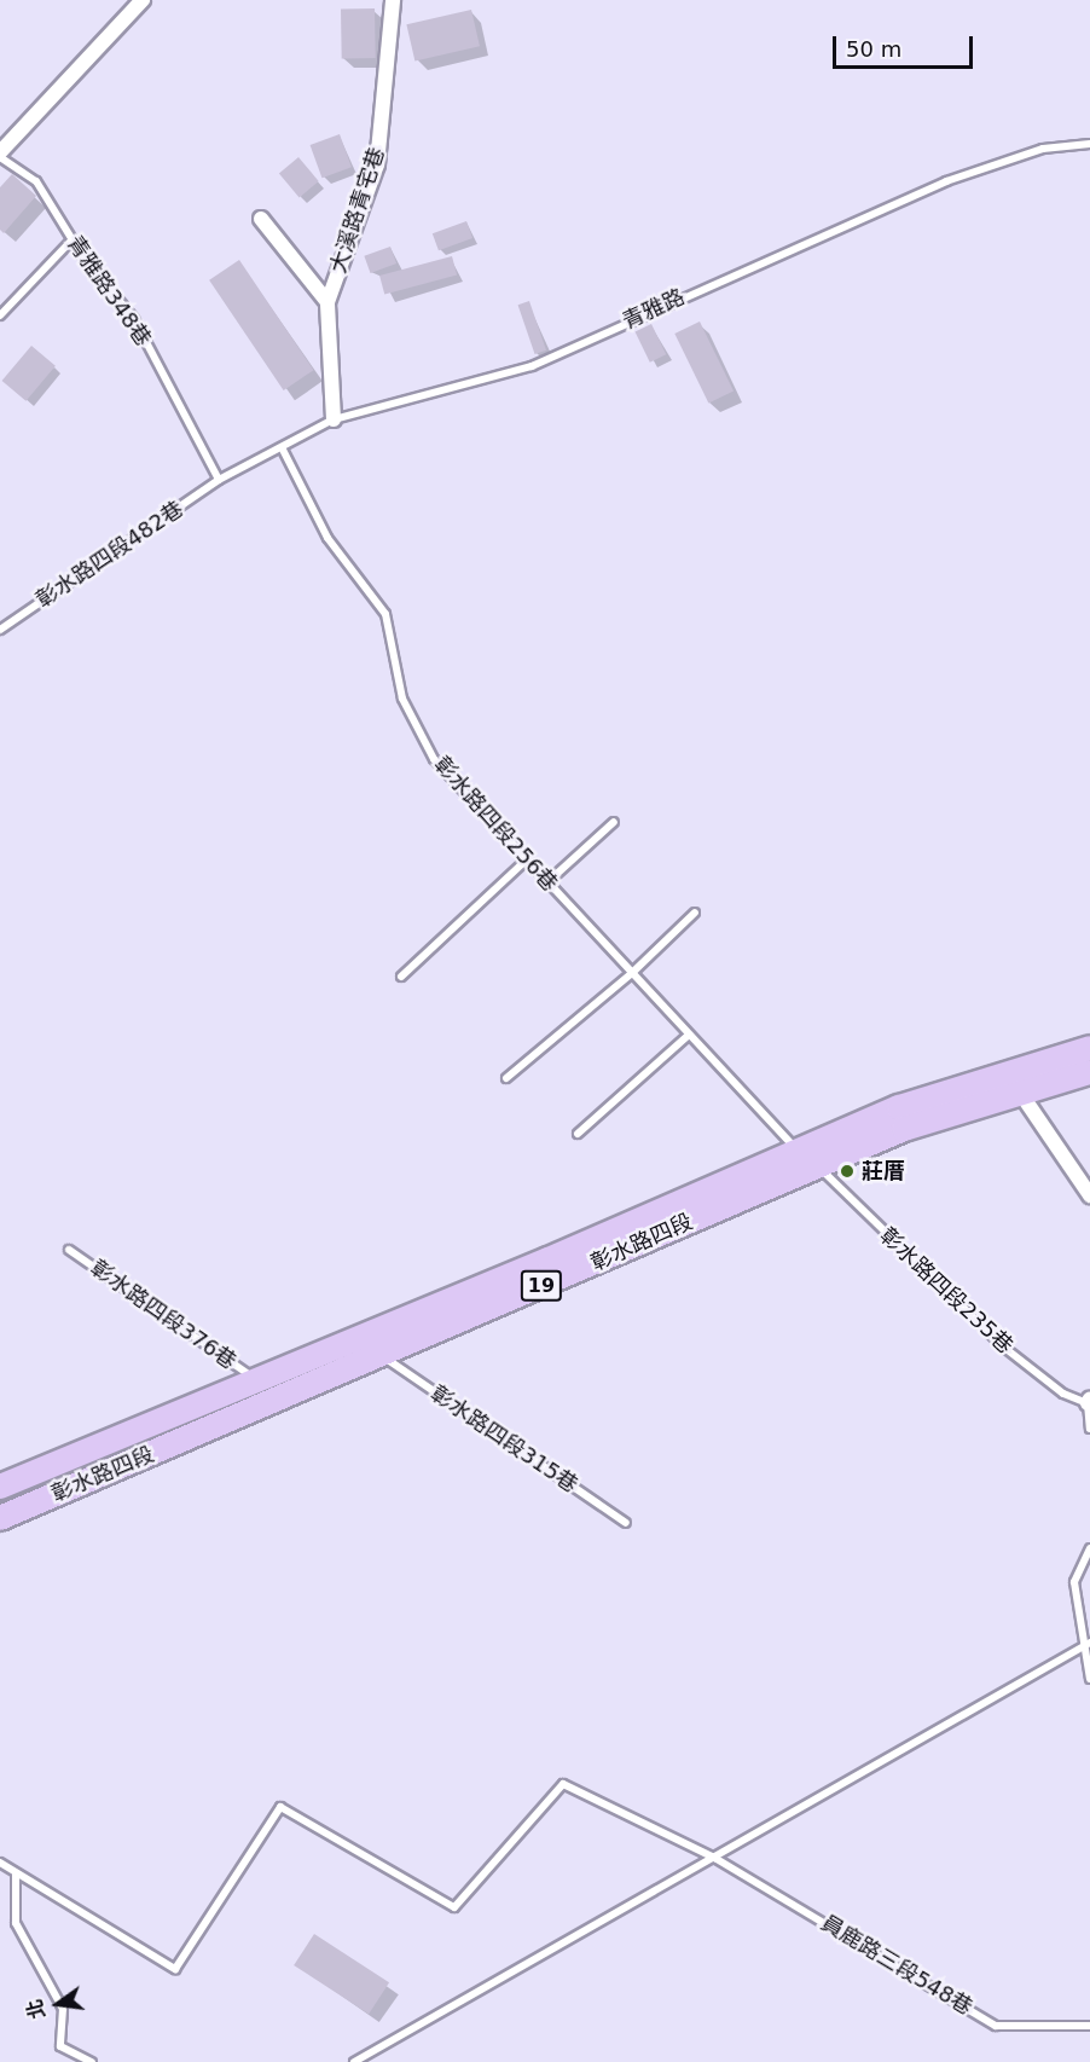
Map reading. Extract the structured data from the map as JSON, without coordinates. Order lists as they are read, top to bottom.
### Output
{
  "streets": {
    "main road": ["彰水路四段", "19"],
    "street": ["大溪路青宅巷"],
    "lane": [
      "青雅路348巷",
      "青雅路",
      "彰水路四段482巷",
      "彰水路四段256巷",
      "彰水路四段235巷",
      "彰水路四段376巷",
      "彰水路四段315巷",
      "員鹿路三段548巷"
    ]
  },
  "crossings": [
    ["大溪路青宅巷", "青雅路"],
    ["青雅路348巷", "青雅路"],
    ["青雅路348巷", "彰水路四段482巷"],
    ["青雅路", "彰水路四段482巷"],
    ["青雅路", "彰水路四段256巷"],
    ["彰水路四段256巷", "彰水路四段"],
    ["彰水路四段256巷", "彰水路四段235巷"],
    ["彰水路四段", "彰水路四段235巷"],
    ["彰水路四段", "彰水路四段376巷"],
    ["彰水路四段", "彰水路四段315巷"]
  ],
  "places": ["莊厝"],
  "scale_bar": "50 m",
  "north": "left"
}
